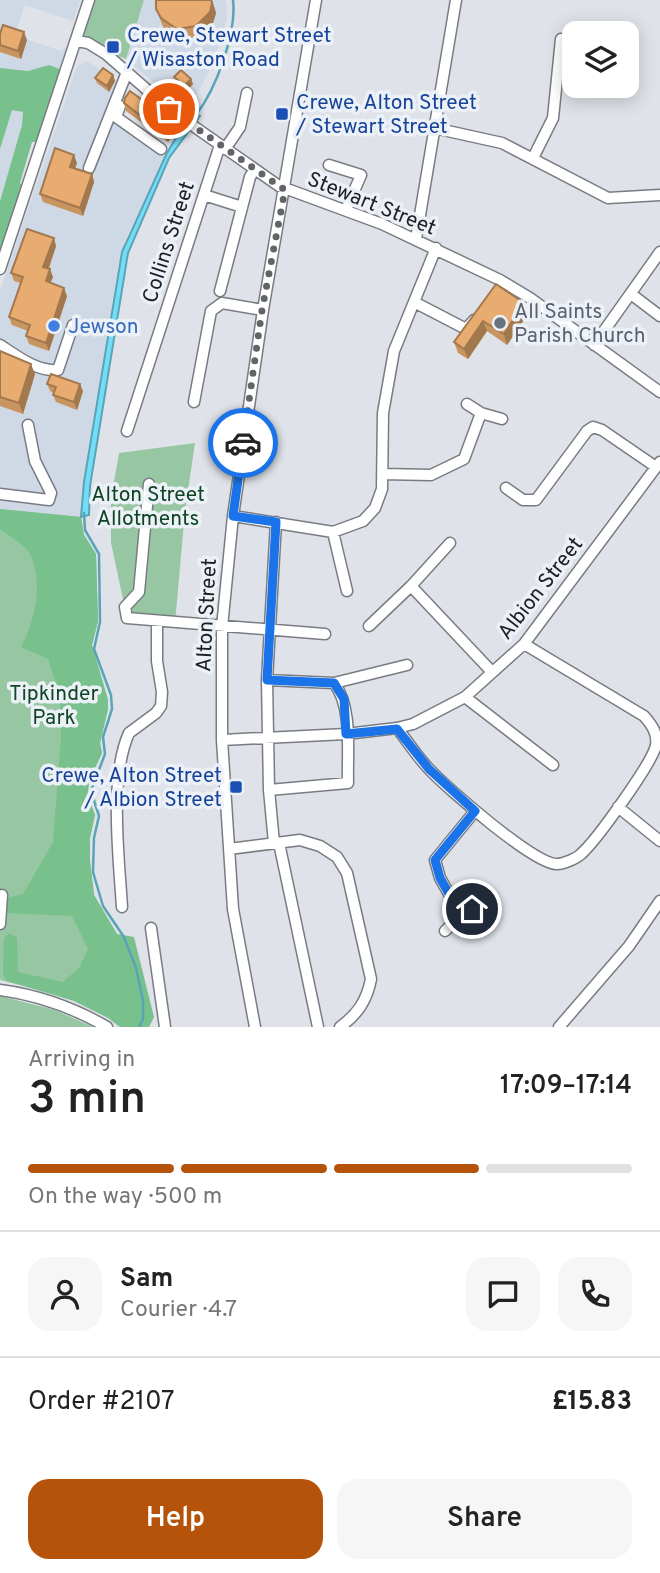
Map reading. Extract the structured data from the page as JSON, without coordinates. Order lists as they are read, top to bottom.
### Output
{
  "streets": {
    "street": [
      "Stewart Street",
      "Collins Street",
      "Albion Street",
      "Alton Street"
    ]
  },
  "crossings": [
    ["Stewart Street", "Collins Street"],
    ["Stewart Street", "Alton Street"],
    ["Albion Street", "Alton Street"]
  ],
  "parks": ["Alton Street Allotments", "Tipkinder Park"],
  "places": {
    "transit": ["Crewe, Stewart Street / Wisaston Road", "Crewe, Alton Street / Stewart Street", "Crewe, Alton Street / Albion Street"],
    "other": ["All Saints Parish Church", "Jewson"]
  },
  "page": {
    "heading": ["3 min", "Arriving in", "17:09–17:14"],
    "panel": [
      "Sam",
      "Courier · 4.7",
      "Order #2107",
      "£15.83"
    ],
    "bar": "On the way · 500 m",
    "buttons": ["Help", "Share"]
  }
}
